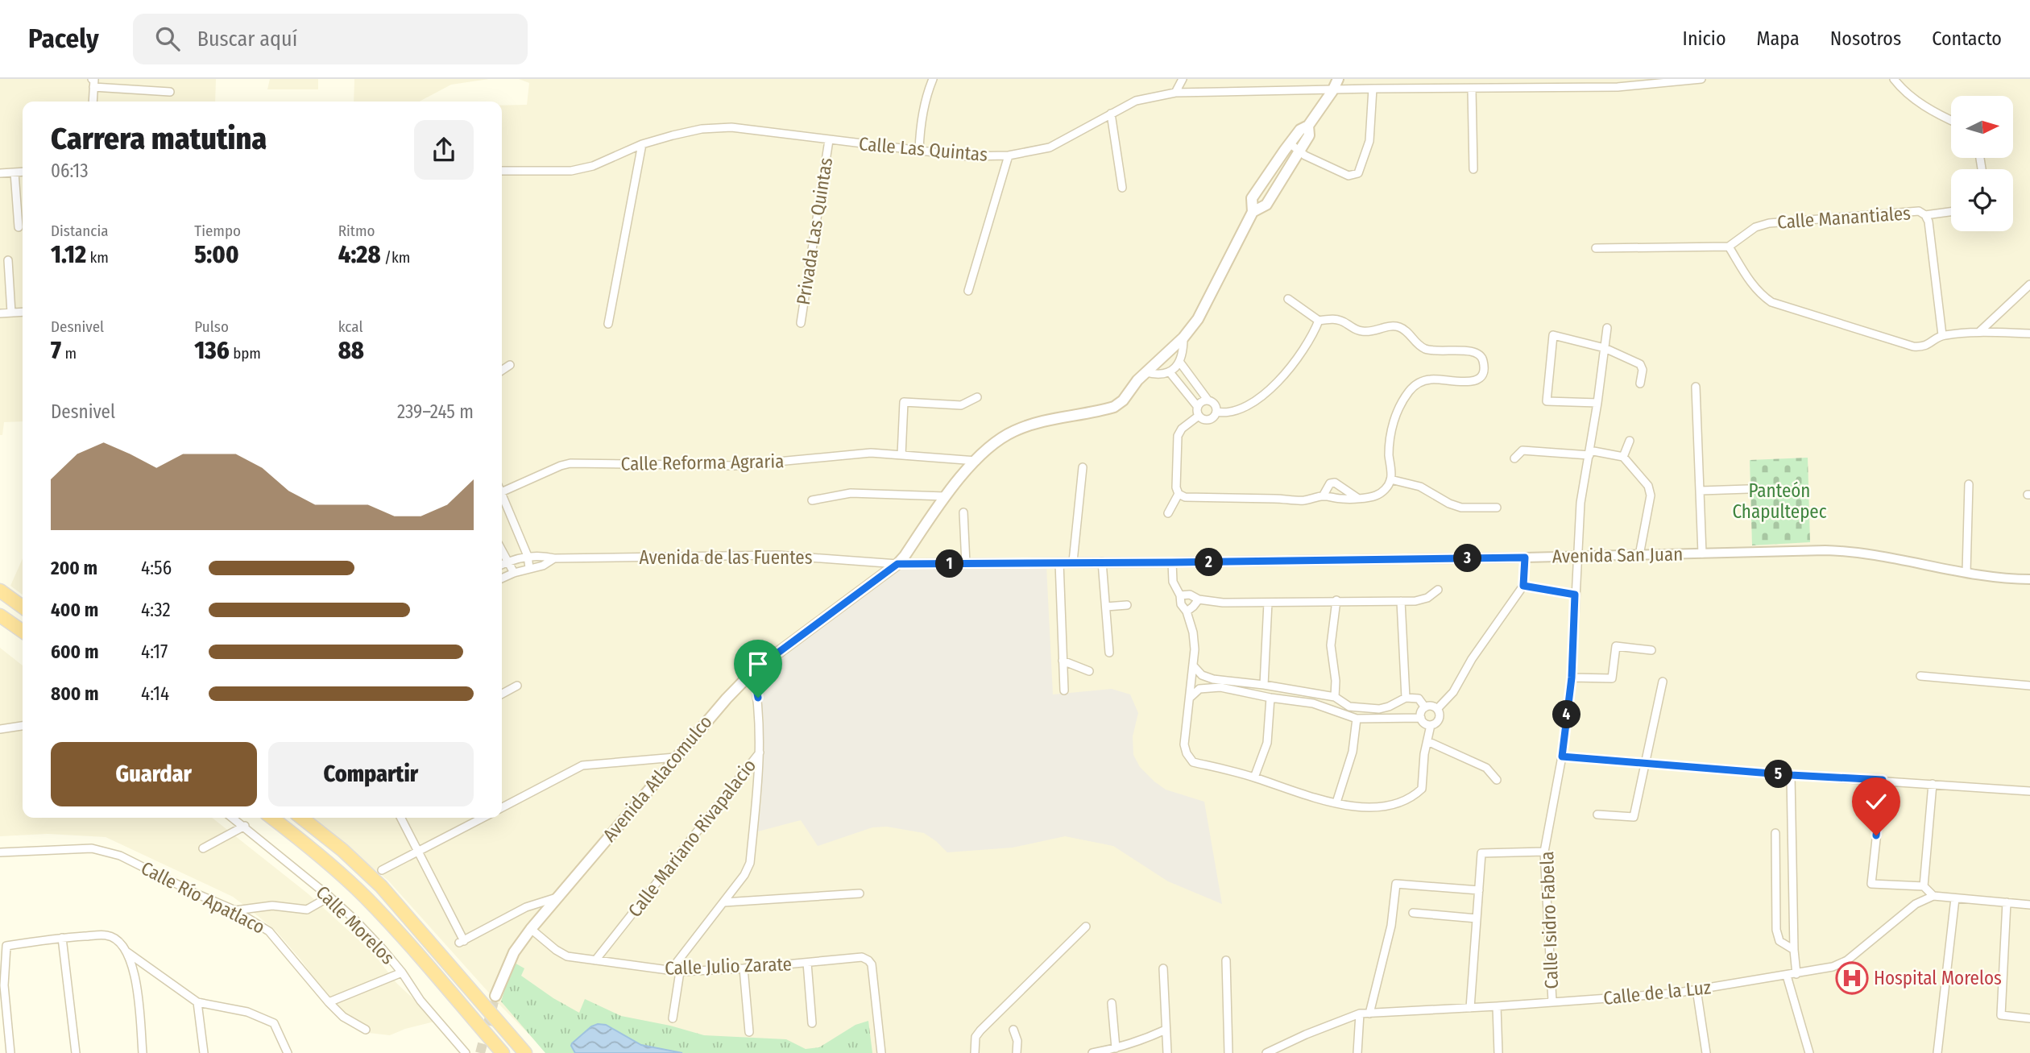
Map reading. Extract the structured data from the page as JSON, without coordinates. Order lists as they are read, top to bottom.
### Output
{
  "streets": {
    "main road": ["Avenida Atlacomulco"],
    "street": [
      "Calle Las Quintas",
      "Calle Manantiales",
      "Privada Las Quintas",
      "Calle Reforma Agraria",
      "Avenida San Juan",
      "Avenida de las Fuentes",
      "Calle Mariano Rivapalacio",
      "Calle Río Apatlaco",
      "Calle Isidro Fabela",
      "Calle Morelos",
      "Calle Julio Zarate",
      "Calle de la Luz"
    ]
  },
  "crossings": [
    ["Calle Las Quintas", "Privada Las Quintas"],
    ["Calle Las Quintas", "Avenida Atlacomulco"],
    ["Calle Reforma Agraria", "Avenida Atlacomulco"],
    ["Avenida San Juan", "Avenida de las Fuentes"],
    ["Avenida San Juan", "Avenida Atlacomulco"],
    ["Avenida San Juan", "Calle Isidro Fabela"],
    ["Avenida de las Fuentes", "Avenida Atlacomulco"],
    ["Avenida Atlacomulco", "Calle Mariano Rivapalacio"],
    ["Avenida Atlacomulco", "Calle Julio Zarate"],
    ["Calle Mariano Rivapalacio", "Calle Julio Zarate"],
    ["Calle Isidro Fabela", "Calle de la Luz"]
  ],
  "parks": ["Panteón Chapultepec"],
  "places": {
    "hospital": ["Hospital Morelos"]
  },
  "north": "right",
  "page": {
    "header": "Pacely",
    "search": "Buscar aquí",
    "nav": [
      "Inicio",
      "Mapa",
      "Nosotros",
      "Contacto"
    ],
    "heading": ["Carrera matutina", "06:13"],
    "stats": [
      ["Distancia", "1.12 km"],
      ["Tiempo", "5:00"],
      ["Ritmo", "4:28 /km"],
      ["Desnivel", "7 m"],
      ["Pulso", "136 bpm"],
      ["kcal", "88"]
    ],
    "chart": ["Desnivel", "239–245 m"],
    "pins": [
      "3",
      "2",
      "1",
      "4",
      "5"
    ],
    "list": [
      {
        "name": "200 m",
        "note": "4:56"
      },
      {
        "name": "400 m",
        "note": "4:32"
      },
      {
        "name": "600 m",
        "note": "4:17"
      },
      {
        "name": "800 m",
        "note": "4:14"
      }
    ],
    "buttons": ["Guardar", "Compartir"]
  }
}
